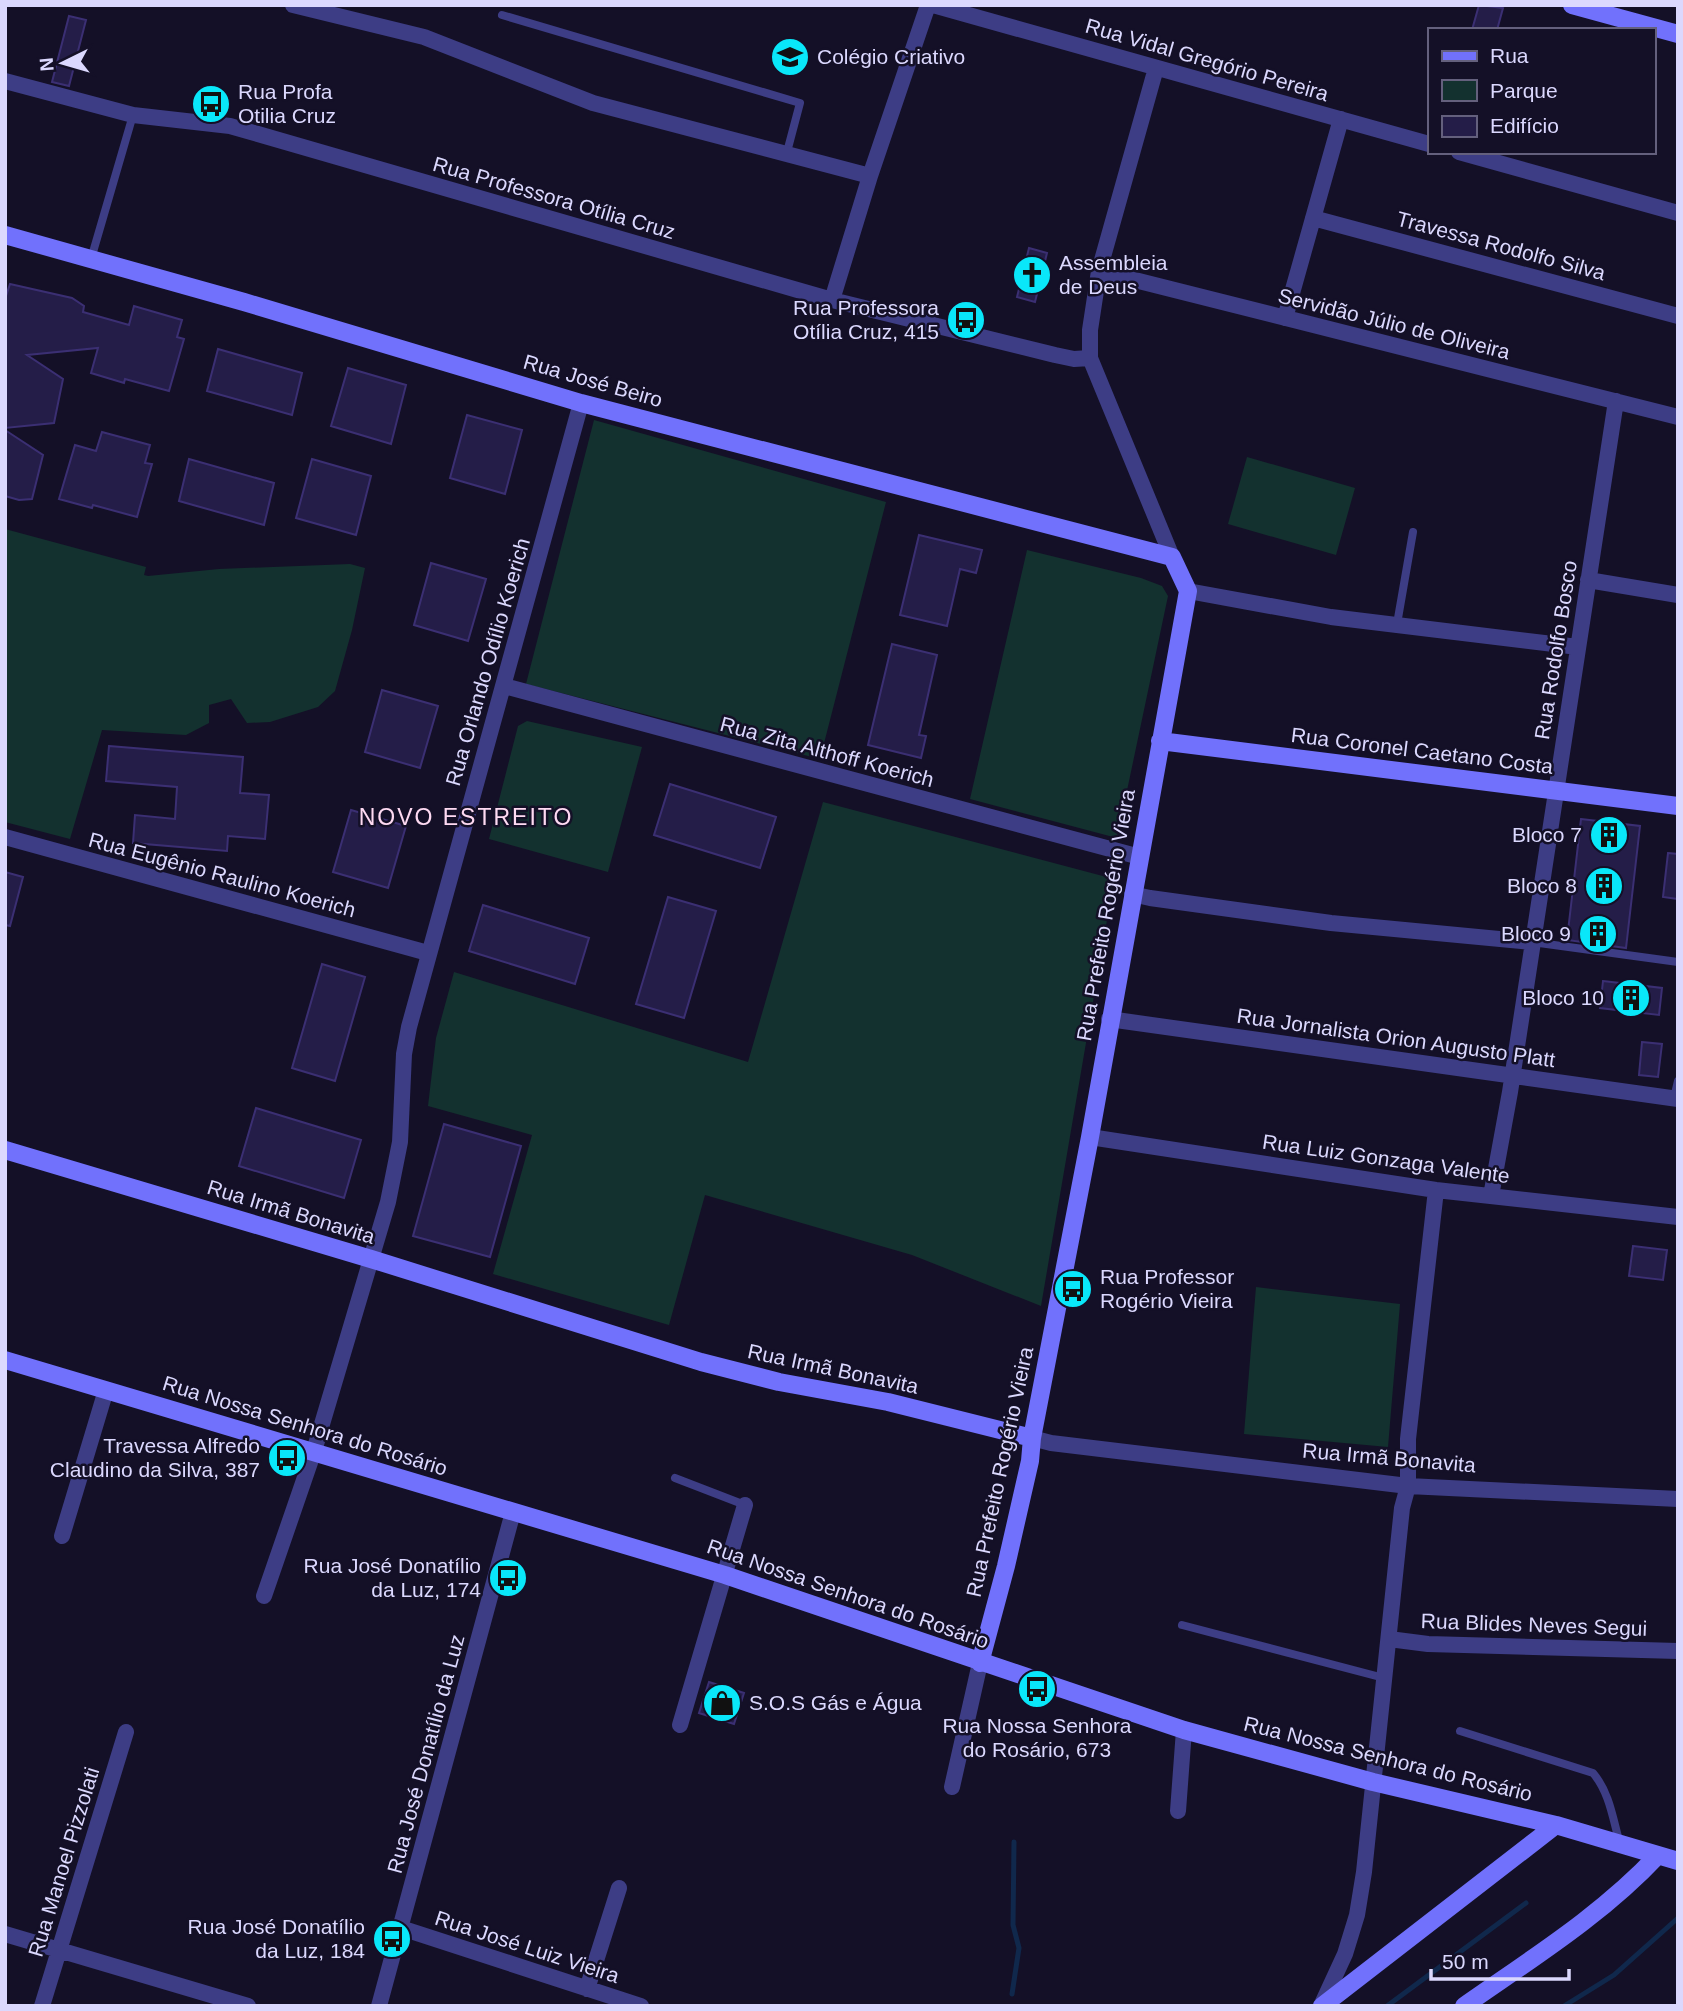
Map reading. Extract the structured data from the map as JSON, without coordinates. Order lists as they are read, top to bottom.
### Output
{
  "streets": {
    "street": [
      "Rua Vidal Gregório Pereira",
      "Rua Professora Otília Cruz",
      "Travessa Rodolfo Silva",
      "Servidão Júlio de Oliveira",
      "Rua José Beiro",
      "Rua Rodolfo Bosco",
      "Rua Orlando Odílio Koerich",
      "Rua Coronel Caetano Costa",
      "Rua Zita Althoff Koerich",
      "Rua Eugênio Raulino Koerich",
      "Rua Prefeito Rogério Vieira",
      "Rua Jornalista Orion Augusto Platt",
      "Rua Luiz Gonzaga Valente",
      "Rua Irmã Bonavita",
      "Rua Nossa Senhora do Rosário",
      "Rua Blides Neves Segui",
      "Rua José Donatílio da Luz",
      "Rua Manoel Pizzolati",
      "Rua José Luiz Vieira"
    ]
  },
  "crossings": [
    ["Servidão Júlio de Oliveira", "Rua Rodolfo Bosco"],
    ["Rua José Beiro", "Rua Orlando Odílio Koerich"],
    ["Rua Rodolfo Bosco", "Rua Coronel Caetano Costa"],
    ["Rua Rodolfo Bosco", "Rua Jornalista Orion Augusto Platt"],
    ["Rua Rodolfo Bosco", "Rua Luiz Gonzaga Valente"],
    ["Rua Orlando Odílio Koerich", "Rua Zita Althoff Koerich"],
    ["Rua Orlando Odílio Koerich", "Rua Eugênio Raulino Koerich"],
    ["Rua Orlando Odílio Koerich", "Rua Irmã Bonavita"],
    ["Rua Orlando Odílio Koerich", "Rua Nossa Senhora do Rosário"],
    ["Rua Coronel Caetano Costa", "Rua Prefeito Rogério Vieira"],
    ["Rua Zita Althoff Koerich", "Rua Prefeito Rogério Vieira"],
    ["Rua Prefeito Rogério Vieira", "Rua Jornalista Orion Augusto Platt"],
    ["Rua Prefeito Rogério Vieira", "Rua Luiz Gonzaga Valente"],
    ["Rua Prefeito Rogério Vieira", "Rua Irmã Bonavita"],
    ["Rua Prefeito Rogério Vieira", "Rua Nossa Senhora do Rosário"],
    ["Rua Nossa Senhora do Rosário", "Rua José Donatílio da Luz"],
    ["Rua José Donatílio da Luz", "Rua José Luiz Vieira"]
  ],
  "districts": ["NOVO ESTREITO"],
  "places": {
    "school or university": ["Colégio Criativo"],
    "bus stop": [
      "Rua Profa Otilia Cruz",
      "Rua Professora Otília Cruz, 415",
      "Rua Professor Rogério Vieira",
      "Travessa Alfredo Claudino da Silva, 387",
      "Rua José Donatílio da Luz, 174",
      "Rua Nossa Senhora do Rosário, 673",
      "Rua José Donatílio da Luz, 184"
    ],
    "church": ["Assembleia de Deus"],
    "building": [
      "Bloco 7",
      "Bloco 8",
      "Bloco 9",
      "Bloco 10"
    ],
    "shop": ["S.O.S Gás e Água"]
  },
  "legend": ["Rua", "Parque", "Edifício"],
  "scale_bar": "50 m",
  "north": "left"
}
